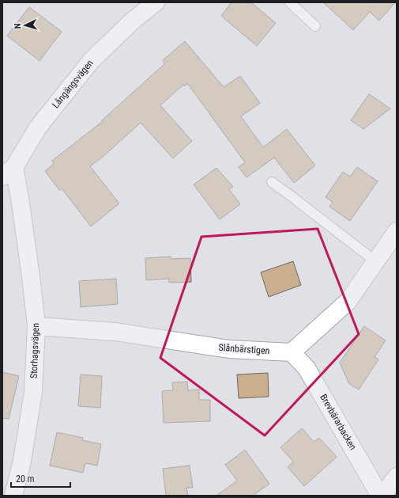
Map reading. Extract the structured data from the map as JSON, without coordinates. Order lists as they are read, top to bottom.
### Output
{
  "streets": {
    "street": [
      "Långängsvägen",
      "Slånbärstigen",
      "Storhagsvägen",
      "Brevbärarbacken"
    ]
  },
  "crossings": [
    ["Långängsvägen", "Storhagsvägen"],
    ["Slånbärstigen", "Storhagsvägen"],
    ["Slånbärstigen", "Brevbärarbacken"]
  ],
  "scale_bar": "20 m",
  "north": "left"
}
